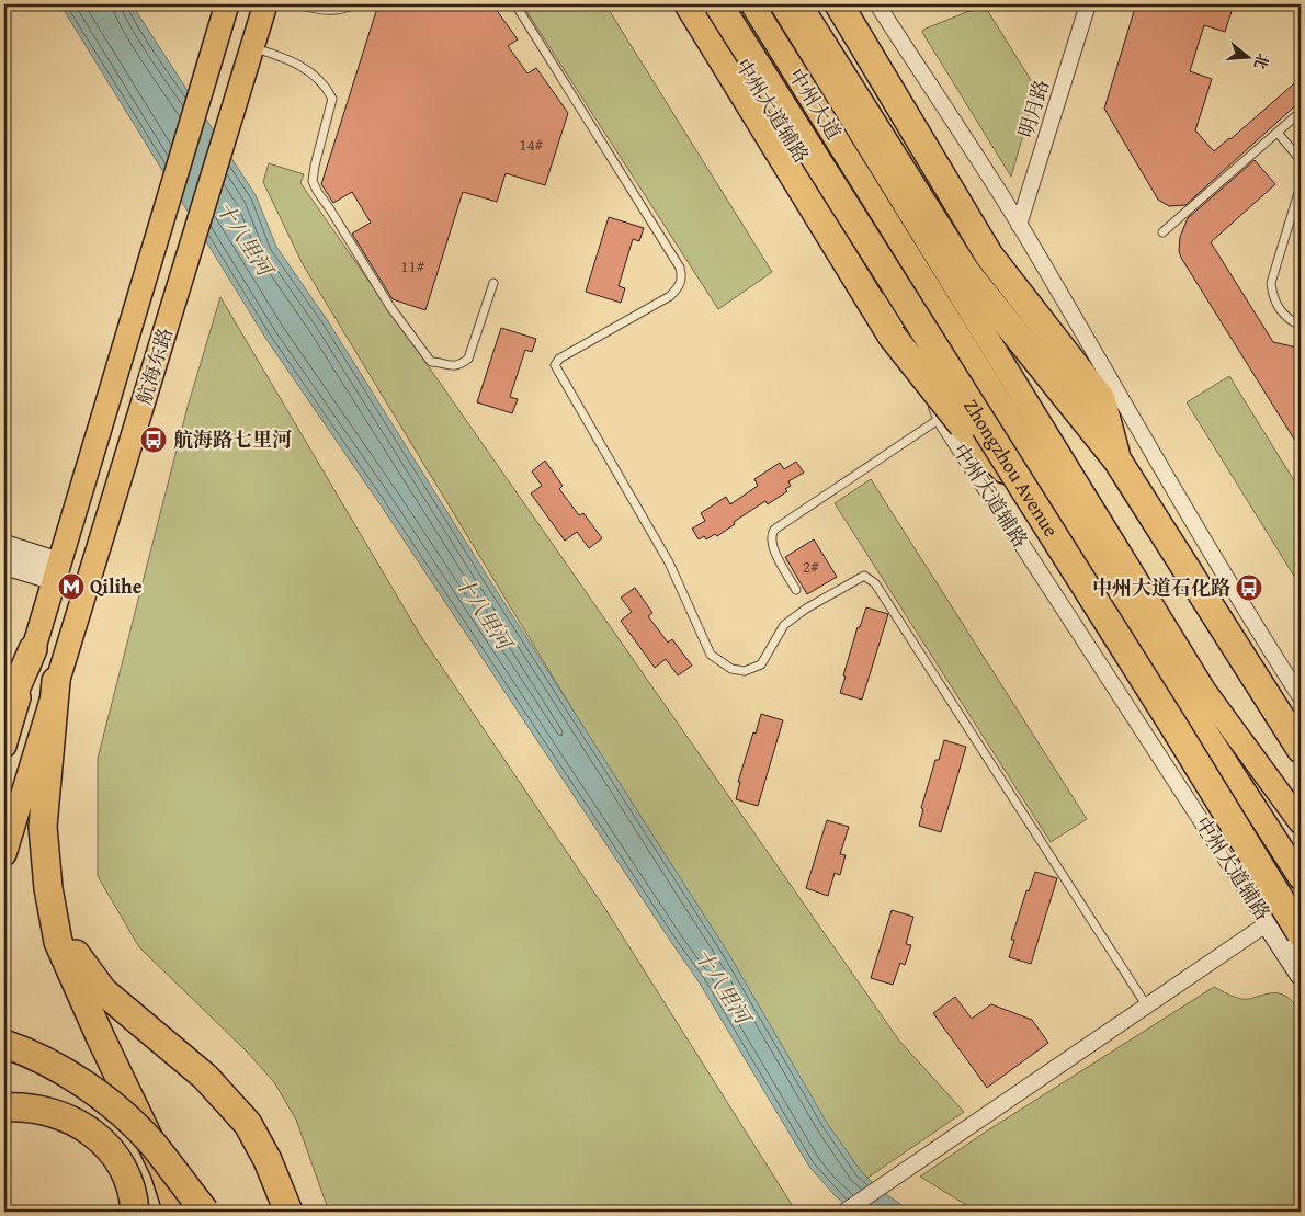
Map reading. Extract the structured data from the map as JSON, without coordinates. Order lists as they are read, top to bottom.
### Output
{
  "streets": {
    "highway": ["Zhongzhou Avenue"],
    "main road": ["中州大道", "航海东路"],
    "street": ["明月路", "中州大道辅路"]
  },
  "crossings": [
    ["中州大道", "Zhongzhou Avenue"]
  ],
  "water": ["十八里河"],
  "places": {
    "bus stop": ["航海路七里河", "中州大道石化路"],
    "metro station": ["Qilihe"]
  },
  "house_numbers": ["14#", "11#", "2#"],
  "north": "right"
}
